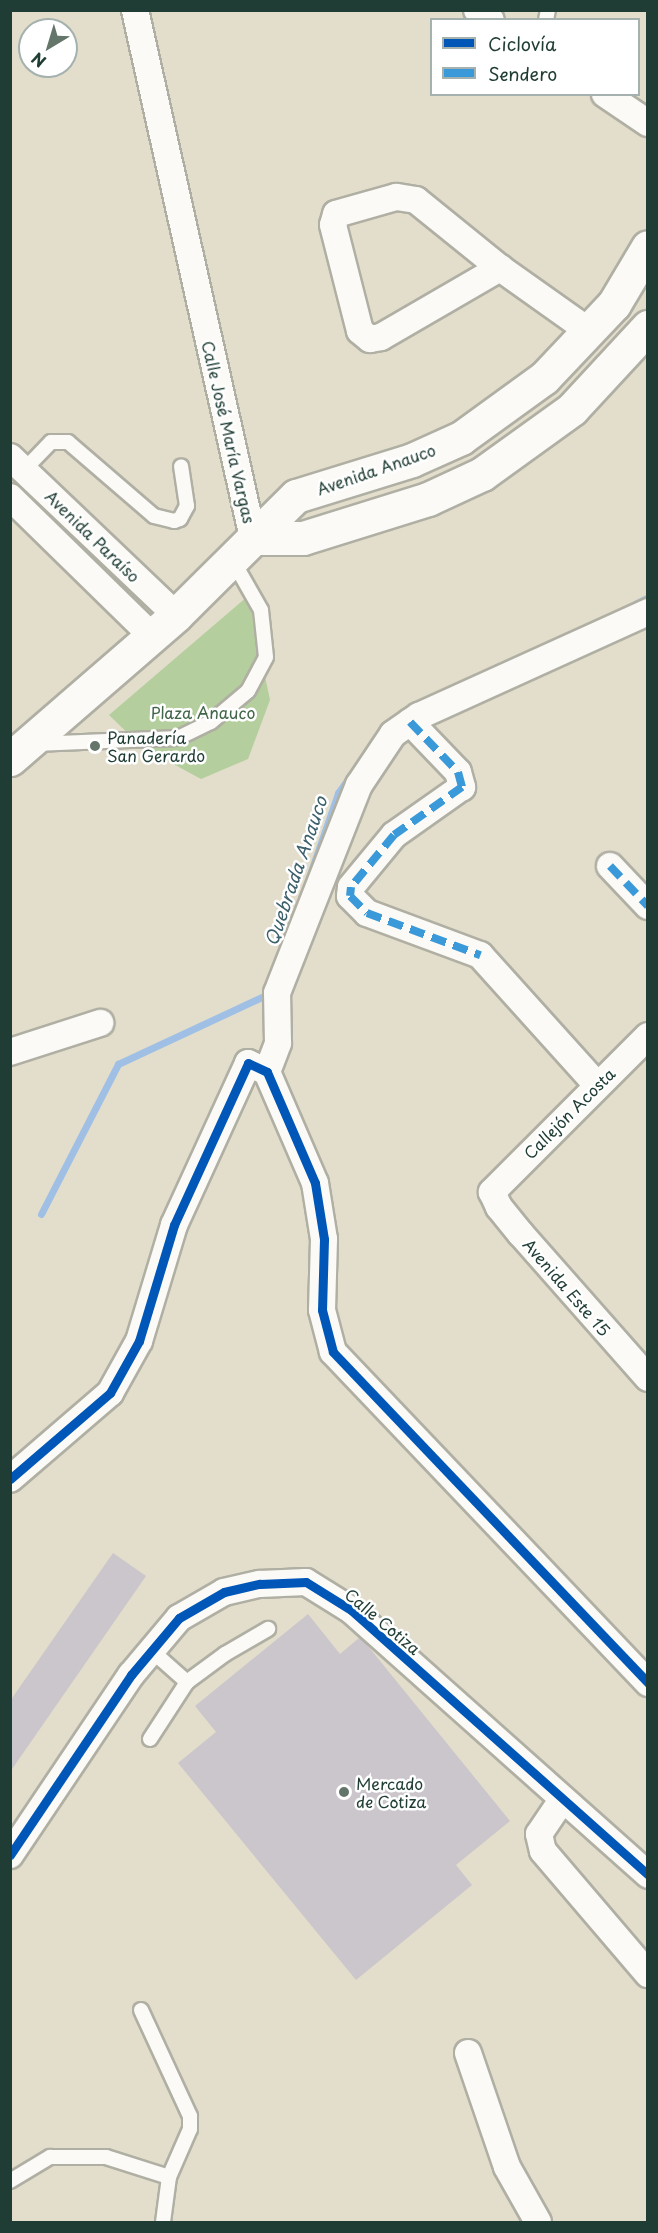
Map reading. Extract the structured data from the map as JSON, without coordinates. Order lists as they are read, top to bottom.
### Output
{
  "streets": {
    "main road": ["Avenida Anauco"],
    "street": [
      "Calle José María Vargas",
      "Avenida Paraíso",
      "Callejón Acosta",
      "Avenida Este 15",
      "Calle Cotiza"
    ]
  },
  "crossings": [
    ["Calle José María Vargas", "Avenida Anauco"],
    ["Avenida Anauco", "Avenida Paraíso"],
    ["Callejón Acosta", "Avenida Este 15"]
  ],
  "water": ["Quebrada Anauco"],
  "parks": ["Plaza Anauco"],
  "places": ["Panadería San Gerardo", "Mercado de Cotiza"],
  "legend": ["Ciclovía", "Sendero"],
  "north": "bottom left"
}
